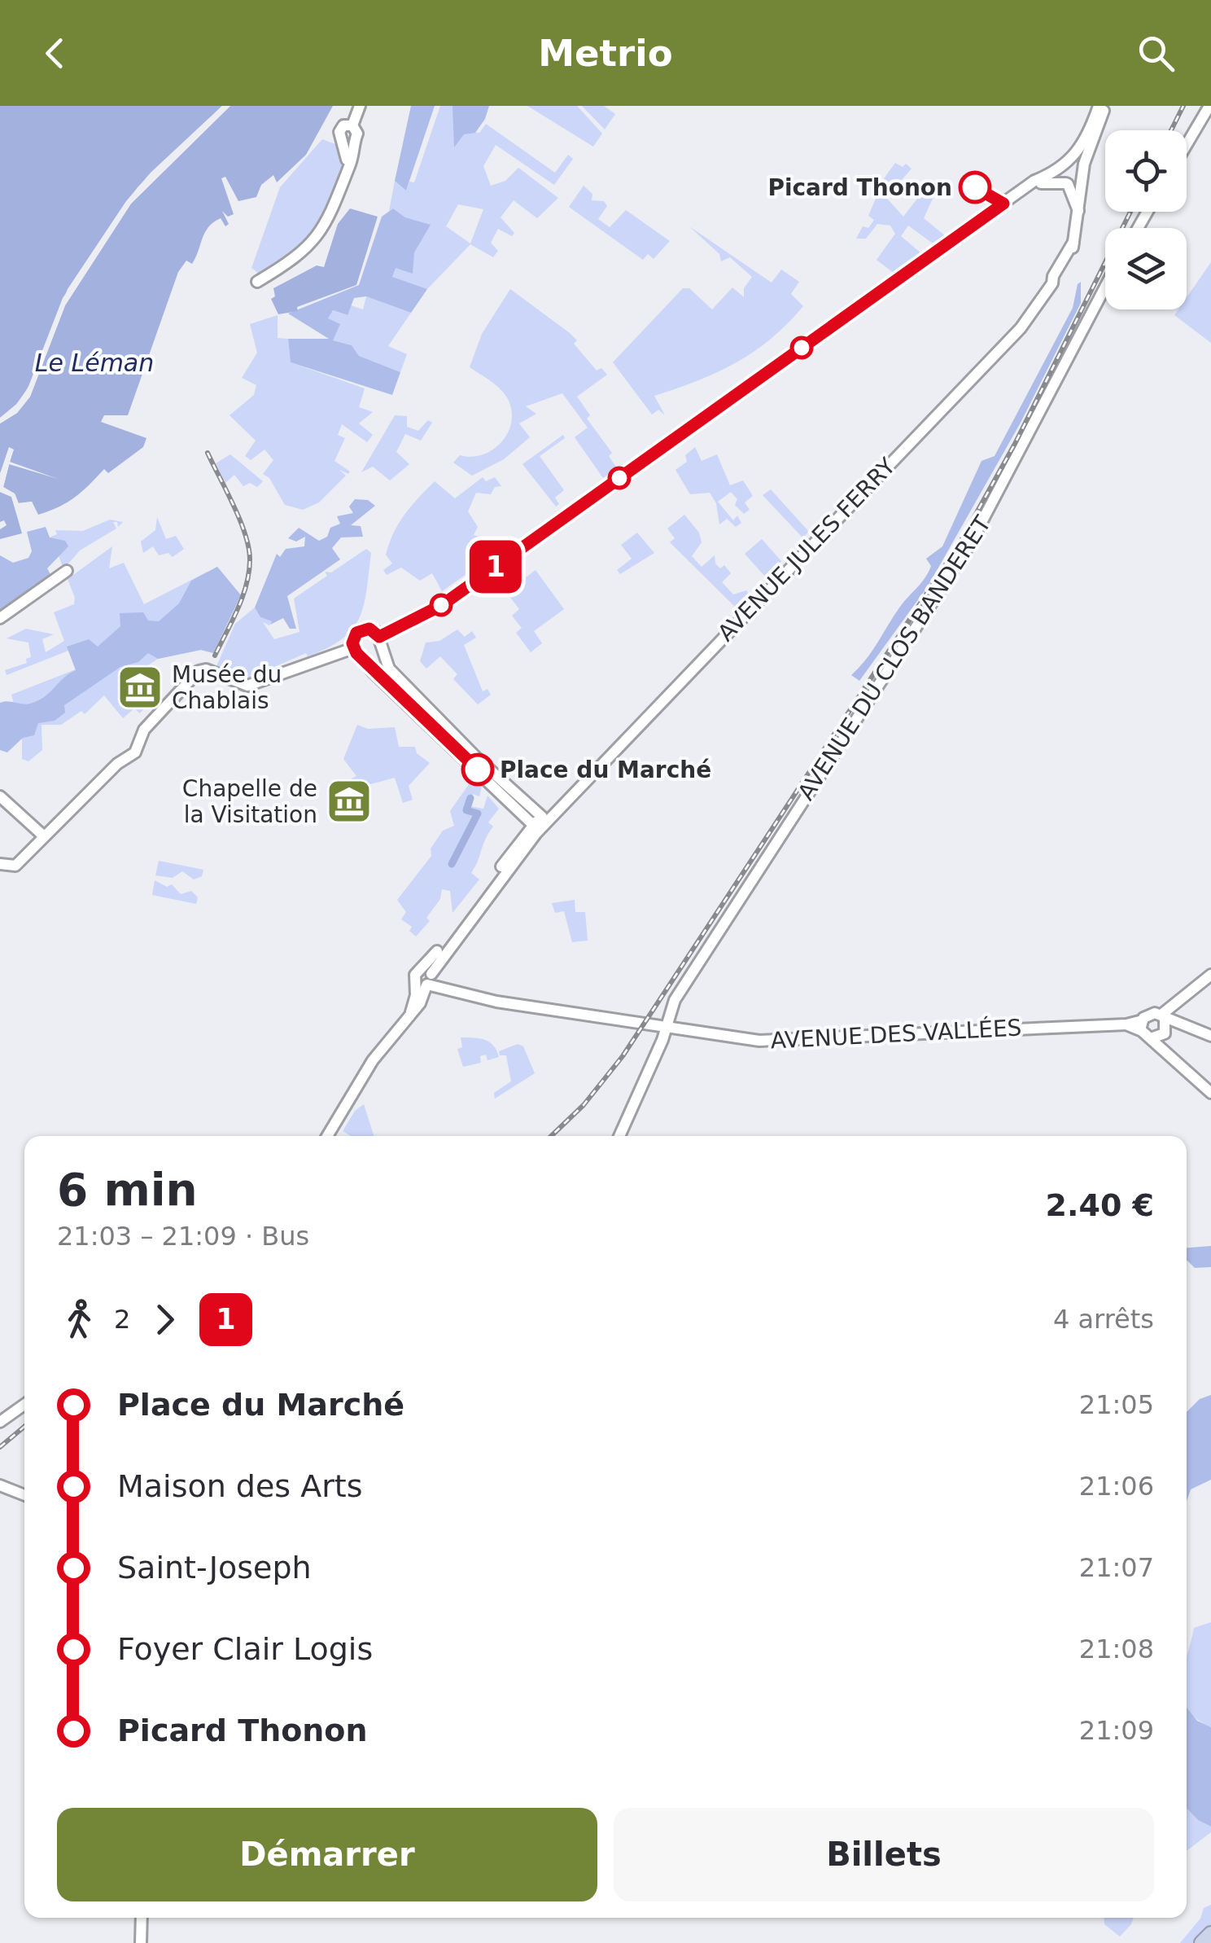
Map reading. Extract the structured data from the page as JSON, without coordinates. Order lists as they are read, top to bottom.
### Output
{
  "streets": {
    "street": ["AVENUE JULES FERRY", "AVENUE DU CLOS BANDERET", "AVENUE DES VALLÉES"]
  },
  "crossings": [
    ["AVENUE DU CLOS BANDERET", "AVENUE DES VALLÉES"]
  ],
  "water": ["Le Léman"],
  "places": {
    "other": ["Picard Thonon", "Place du Marché"],
    "museum": ["Musée du Chablais", "Chapelle de la Visitation"]
  },
  "lines": ["bus line 1"],
  "page": {
    "header": "Metrio",
    "on_map": "1",
    "heading": ["6 min", "21:03 – 21:09 · Bus", "2.40 €"],
    "legs": ["2", "1", "4 arrêts"],
    "list": [
      {
        "name": "Place du Marché",
        "value": "21:05"
      },
      {
        "name": "Maison des Arts",
        "value": "21:06"
      },
      {
        "name": "Saint-Joseph",
        "value": "21:07"
      },
      {
        "name": "Foyer Clair Logis",
        "value": "21:08"
      },
      {
        "name": "Picard Thonon",
        "value": "21:09"
      }
    ],
    "buttons": ["Démarrer", "Billets"]
  }
}
